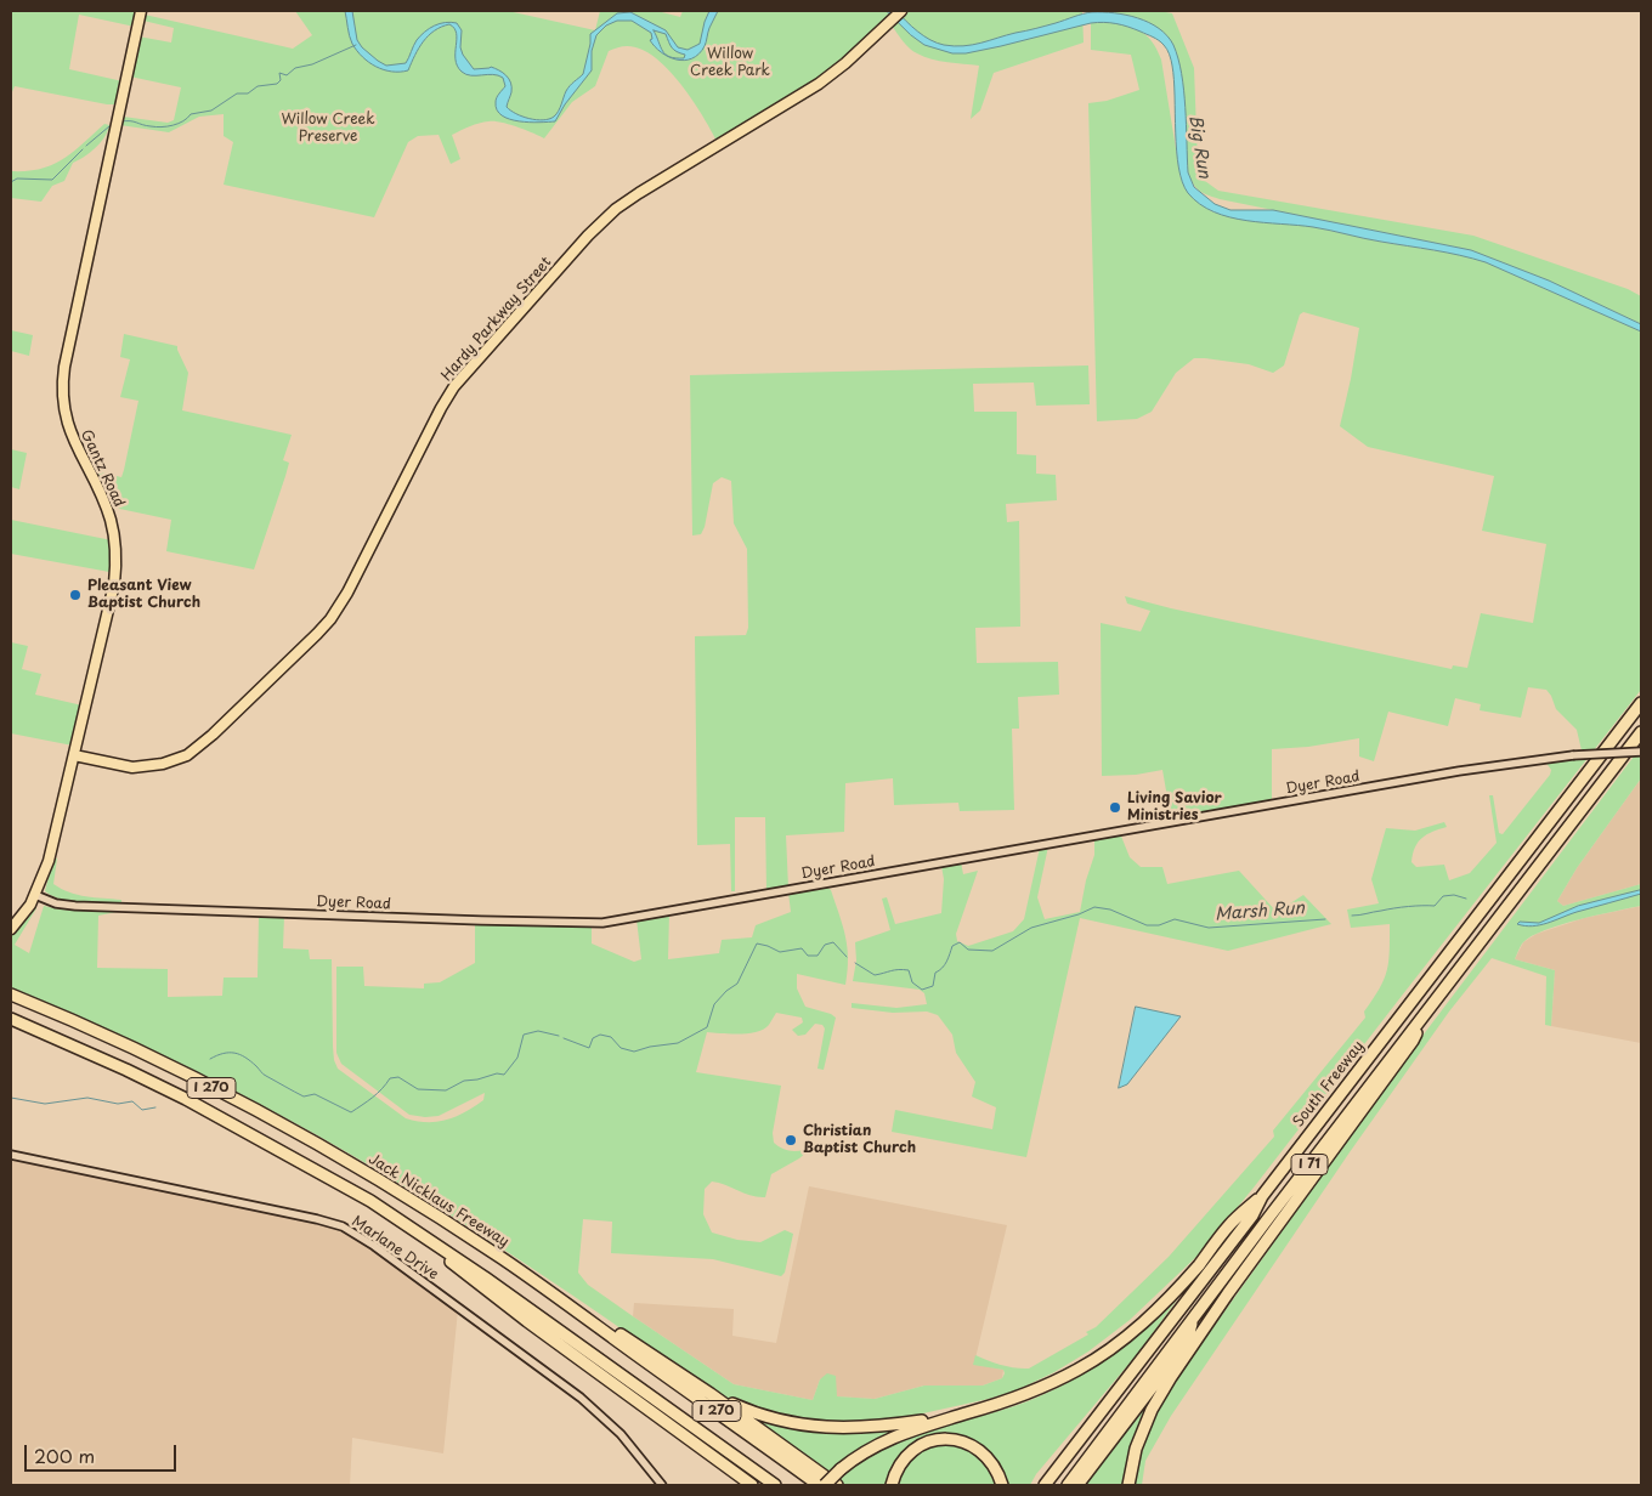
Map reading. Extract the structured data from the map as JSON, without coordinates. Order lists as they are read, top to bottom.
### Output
{
  "streets": {
    "highway": [
      "South Freeway",
      "I 270",
      "I 71",
      "Jack Nicklaus Freeway"
    ],
    "main road": ["Hardy Parkway Street", "Gantz Road"],
    "street": ["Dyer Road", "Marlane Drive"]
  },
  "crossings": [
    ["Hardy Parkway Street", "Gantz Road"],
    ["Gantz Road", "Dyer Road"]
  ],
  "water": ["Big Run", "Marsh Run"],
  "parks": ["Willow Creek Park", "Willow Creek Preserve"],
  "places": ["Pleasant View Baptist Church", "Living Savior Ministries", "Christian Baptist Church"],
  "scale_bar": "200 m"
}
